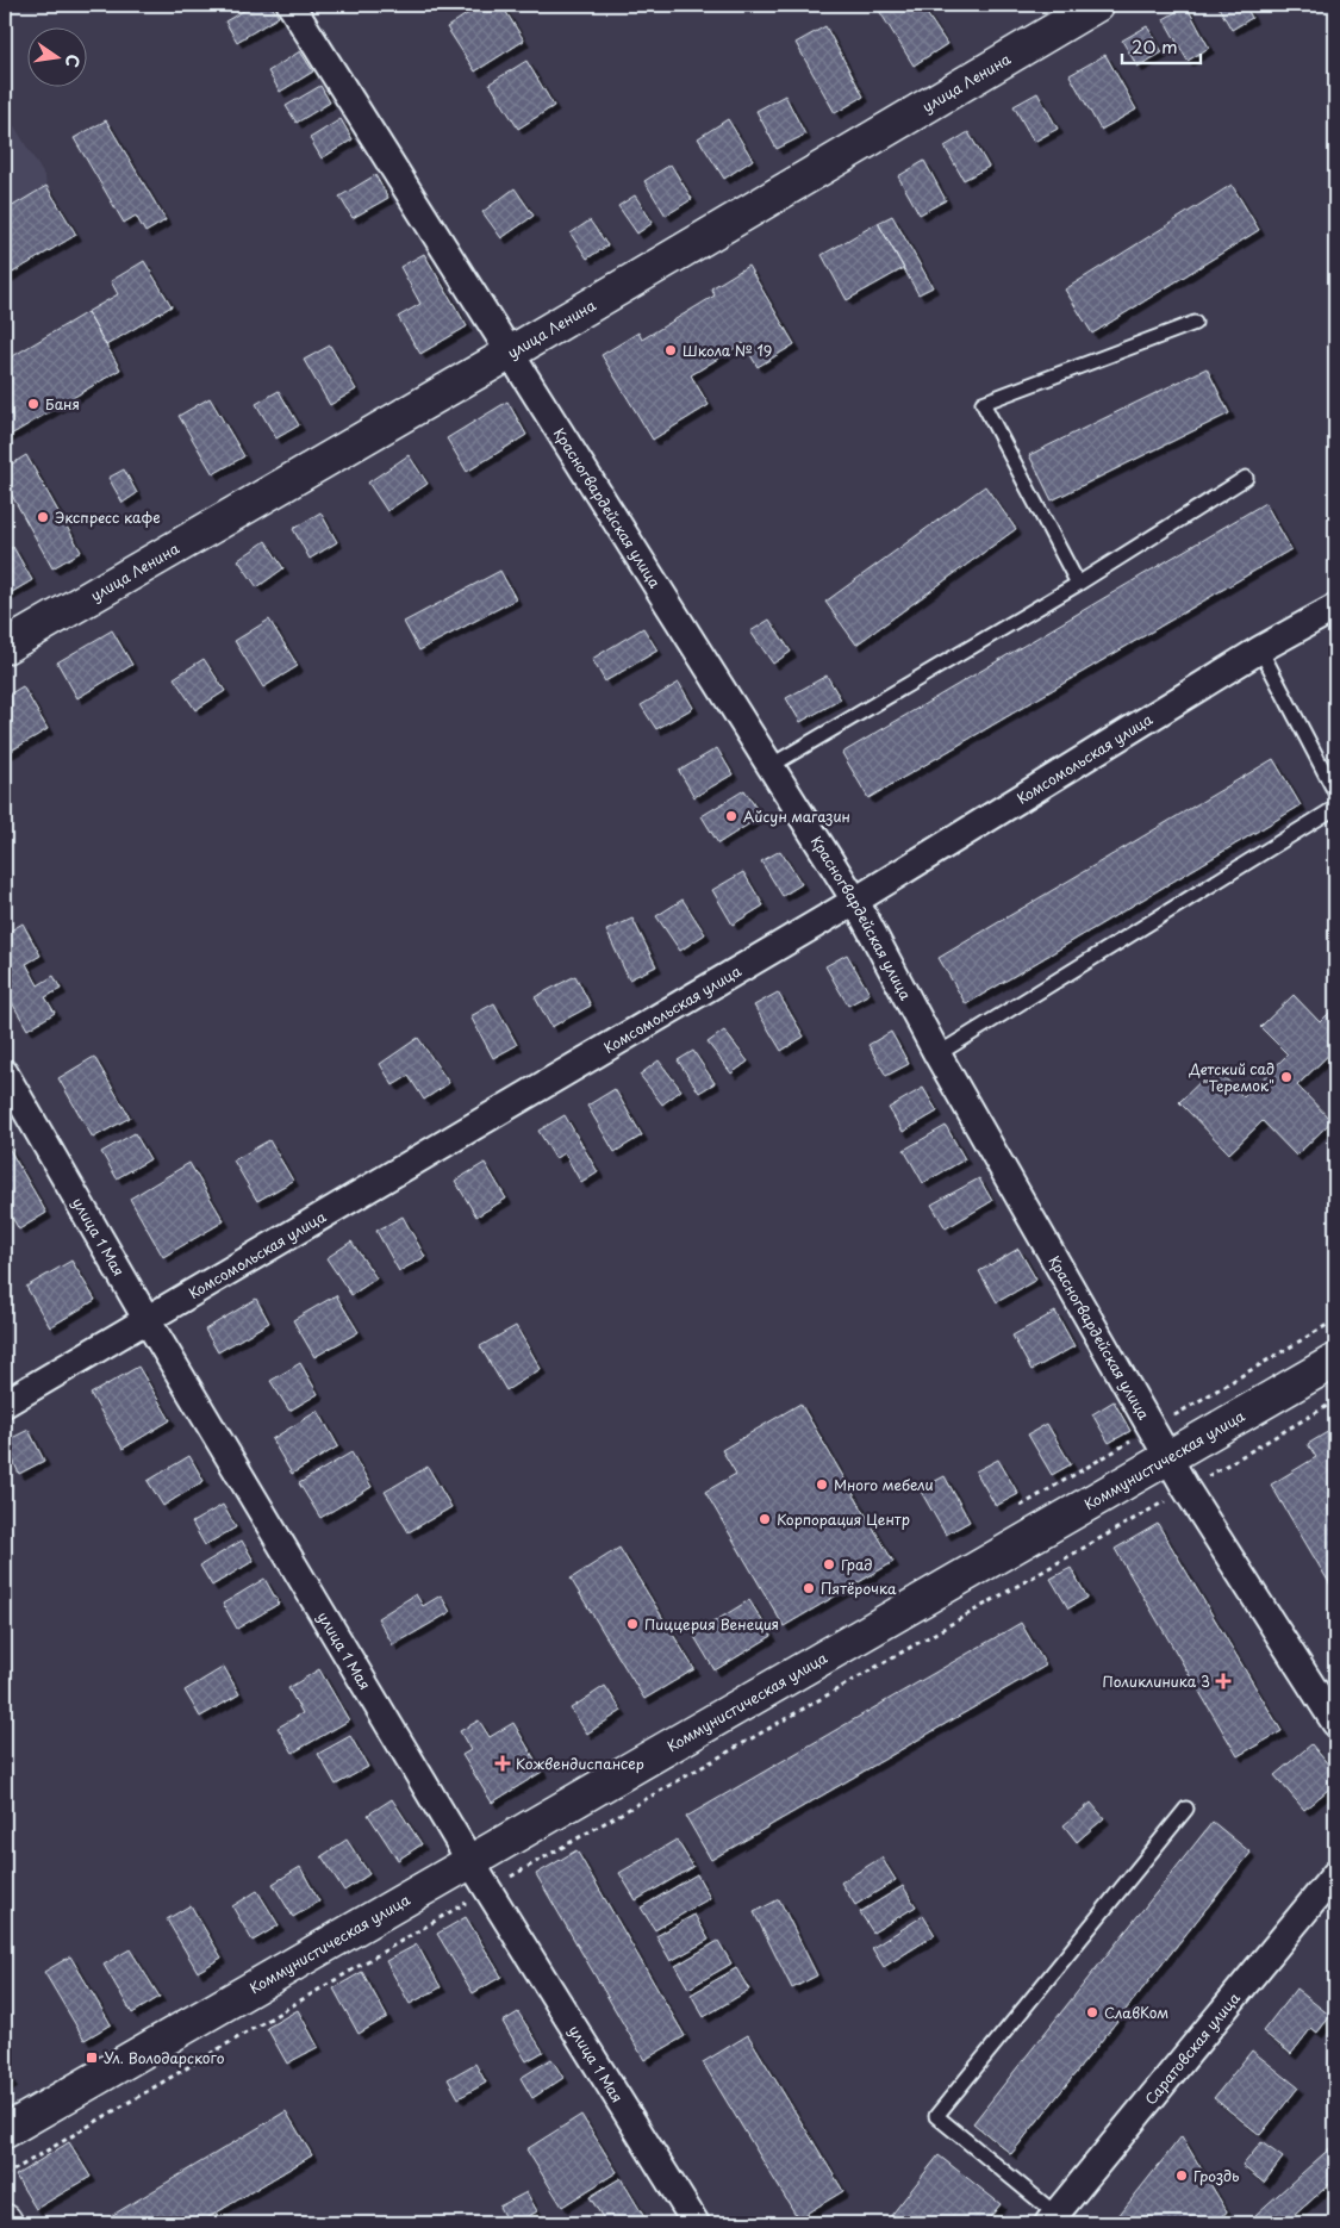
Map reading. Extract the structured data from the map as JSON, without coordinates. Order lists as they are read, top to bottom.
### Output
{
  "streets": {
    "main road": ["улица Ленина", "Коммунистическая улица"],
    "street": [
      "Красногвардейская улица",
      "Комсомольская улица",
      "улица 1 Мая",
      "Саратовская улица"
    ]
  },
  "crossings": [
    ["улица Ленина", "Красногвардейская улица"],
    ["Красногвардейская улица", "Комсомольская улица"],
    ["Красногвардейская улица", "Коммунистическая улица"],
    ["Комсомольская улица", "улица 1 Мая"],
    ["улица 1 Мая", "Коммунистическая улица"]
  ],
  "places": {
    "other": [
      "Школа № 19",
      "Баня",
      "Экспресс кафе",
      "Айсун магазин",
      "Детский сад \"Теремок\"",
      "Много мебели",
      "Корпорация Центр",
      "Град",
      "Пятёрочка",
      "Пиццерия Венеция",
      "СлавКом",
      "Гроздь"
    ],
    "health": ["Поликлиника 3", "Кожвендиспансер"],
    "transit": ["Ул. Володарского"]
  },
  "scale_bar": "20 m",
  "north": "right"
}
